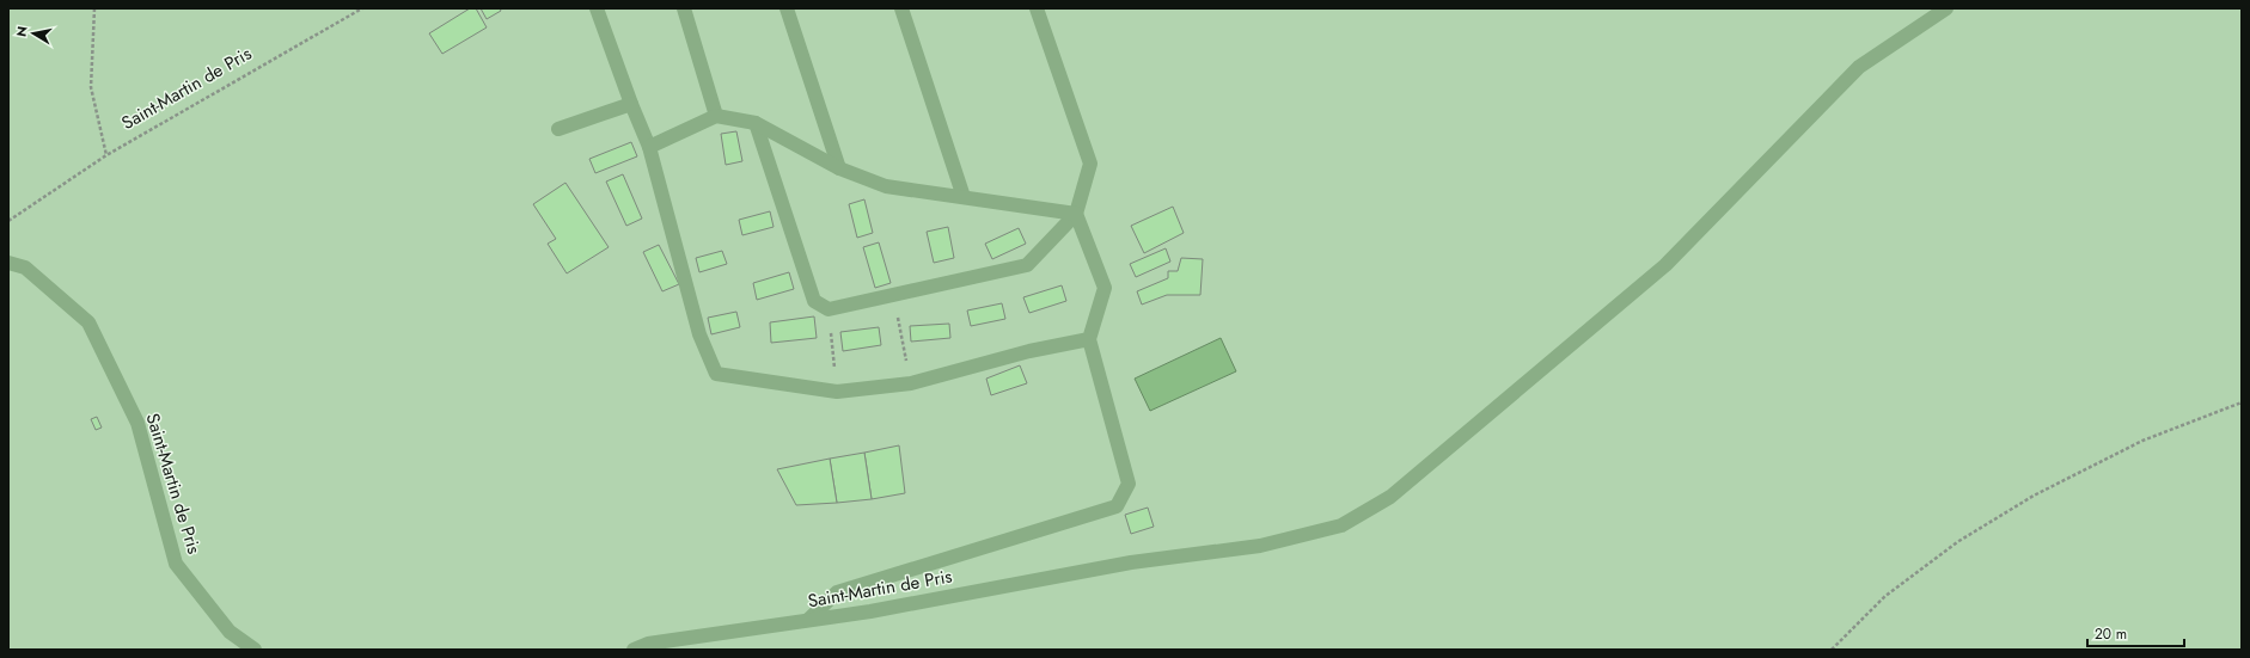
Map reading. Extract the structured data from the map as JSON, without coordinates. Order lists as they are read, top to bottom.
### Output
{
  "streets": {
    "street": ["Saint-Martin de Pris"]
  },
  "scale_bar": "20 m",
  "north": "left"
}
